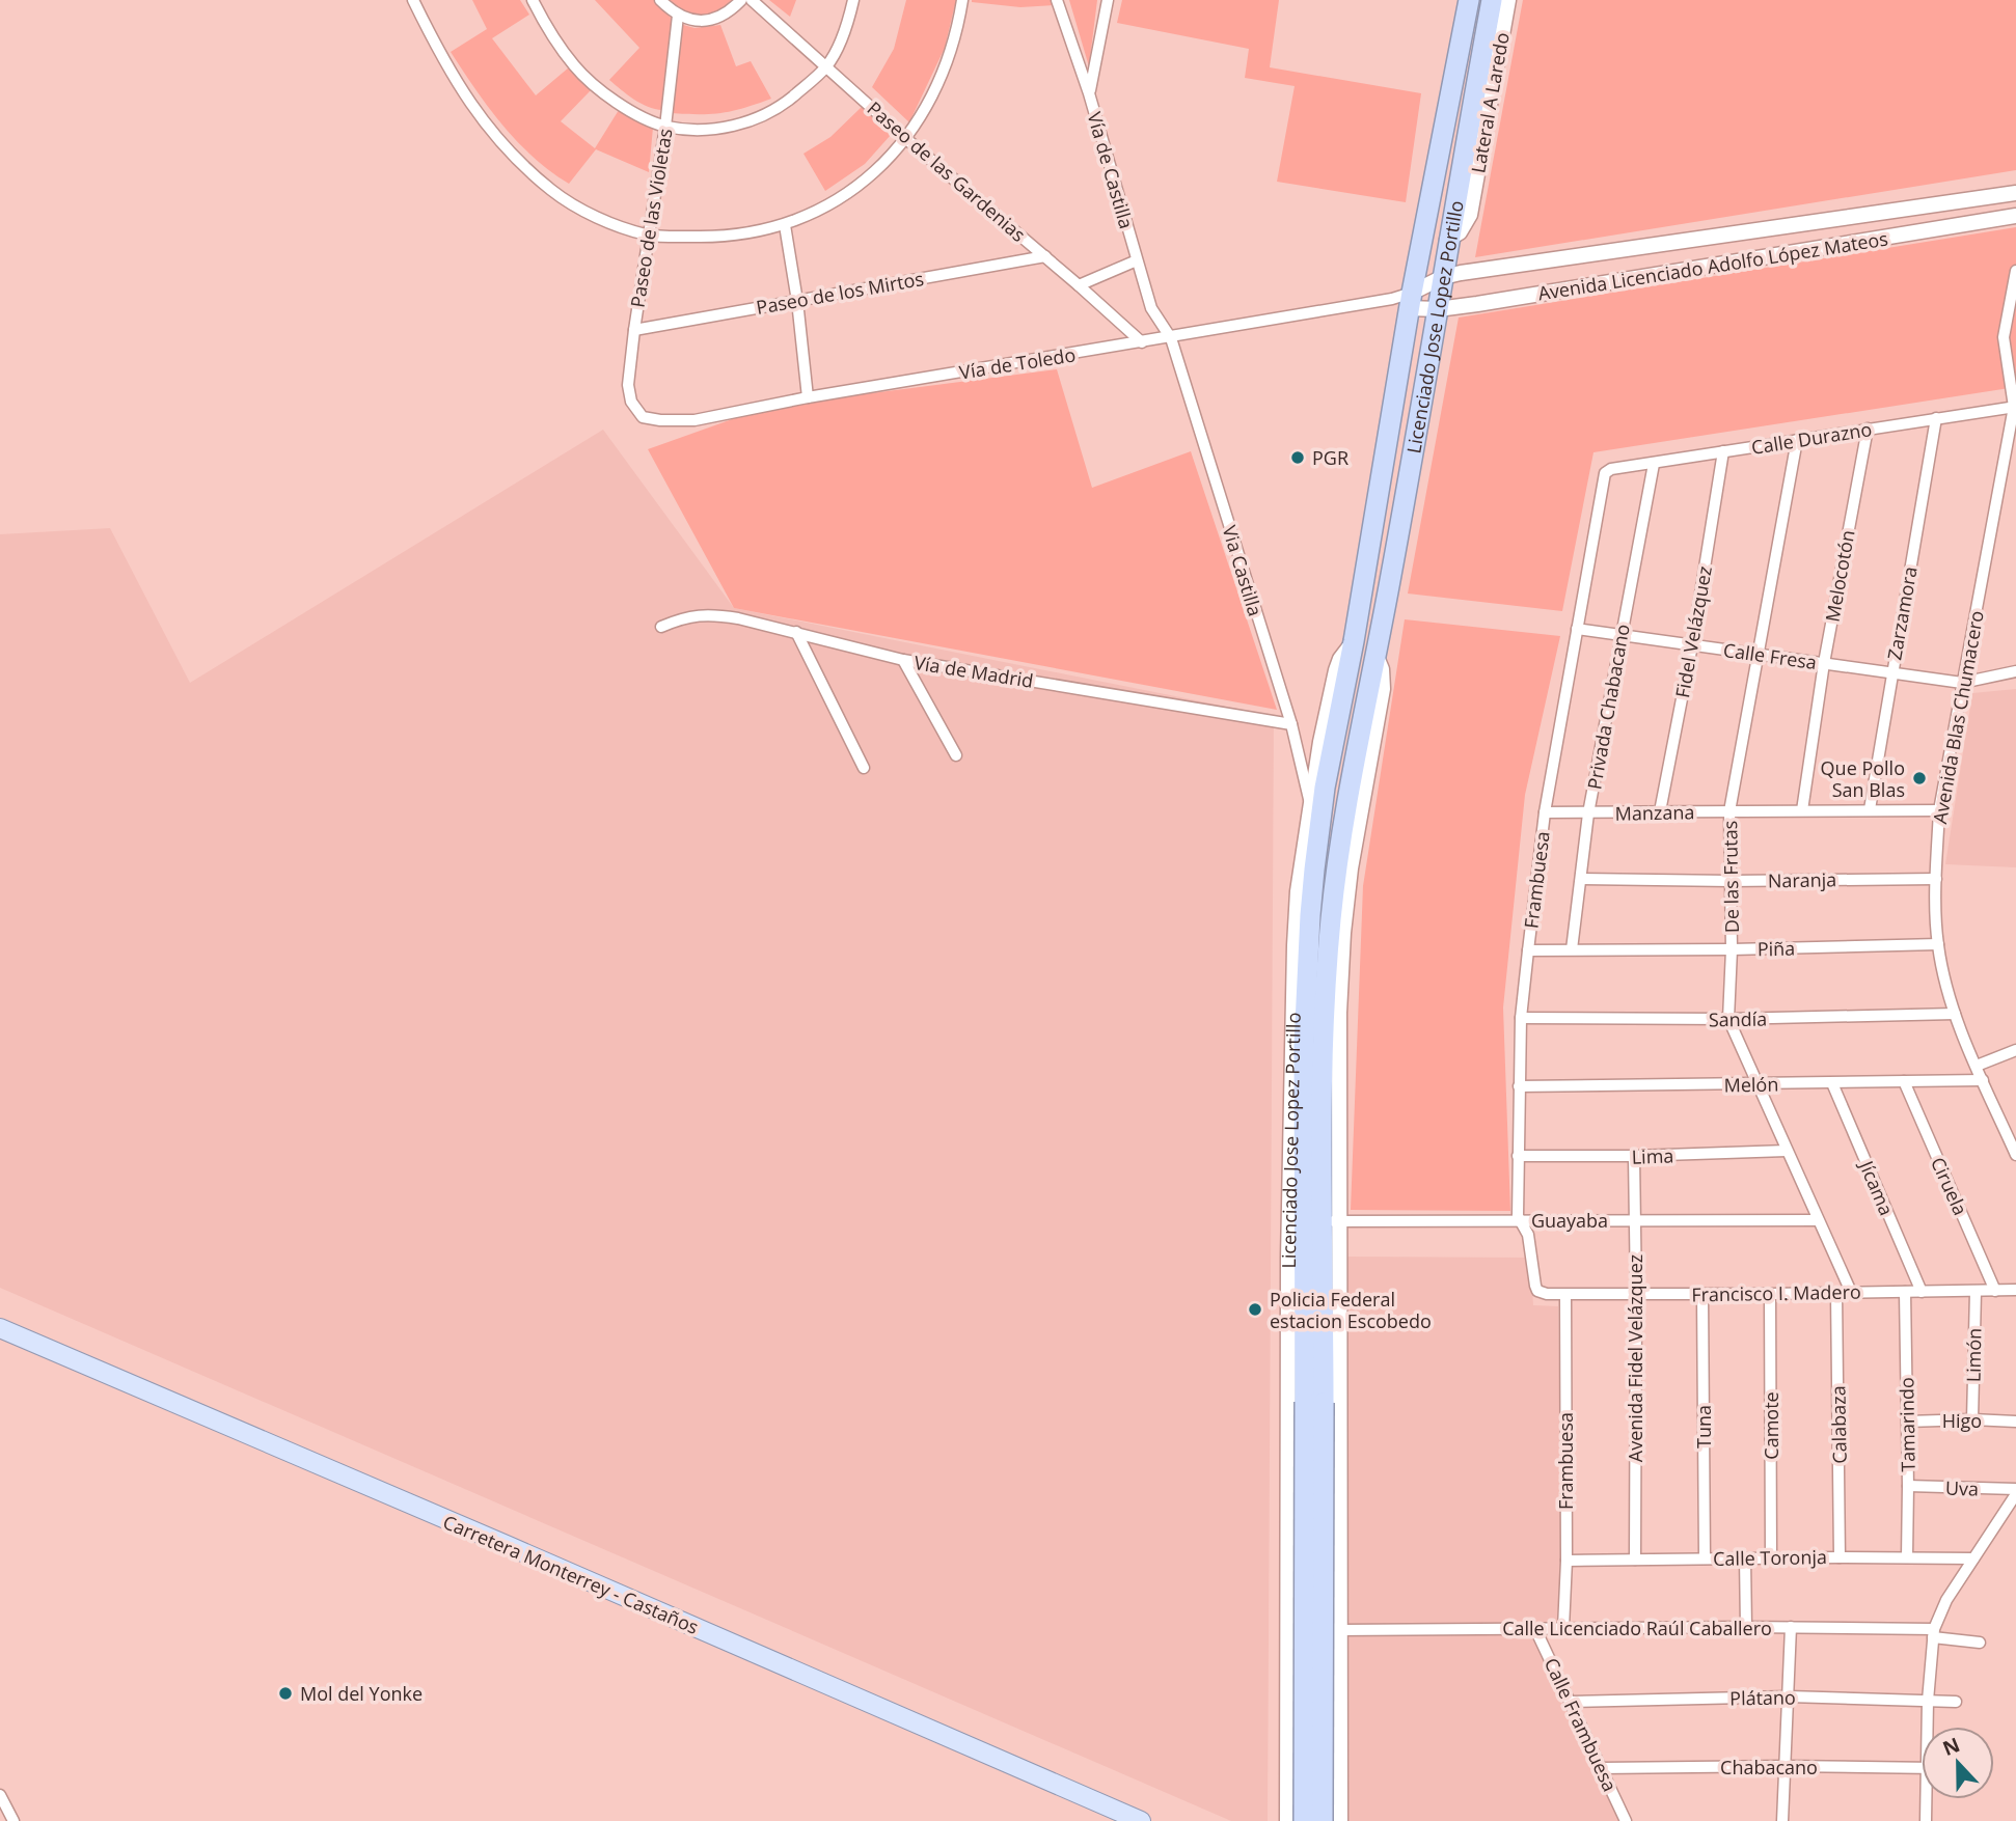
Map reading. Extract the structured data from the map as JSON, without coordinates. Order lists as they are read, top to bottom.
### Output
{
  "streets": {
    "highway": ["Licenciado Jose Lopez Portillo"],
    "main road": ["Carretera Monterrey - Castaños"],
    "street": [
      "Lateral A Laredo",
      "Vía de Castilla",
      "Paseo de las Gardenias",
      "Paseo de las Violetas",
      "Avenida Licenciado Adolfo López Mateos",
      "Paseo de los Mirtos",
      "Vía de Toledo",
      "Calle Durazno",
      "Via Castilla",
      "Melocotón",
      "Zarzamora",
      "Fidel Velázquez",
      "Calle Fresa",
      "Vía de Madrid",
      "Privada Chabacano",
      "Avenida Blas Chumacero",
      "Manzana",
      "De las Frutas",
      "Frambuesa",
      "Naranja",
      "Piña",
      "Sandía",
      "Melón",
      "Lima",
      "Ciruela",
      "Jícama",
      "Guayaba",
      "Francisco I. Madero",
      "Limón",
      "Avenida Fidel Velázquez",
      "Higo",
      "Calabaza",
      "Tamarindo",
      "Camote",
      "Tuna",
      "Uva",
      "Calle Toronja",
      "Calle Licenciado Raúl Caballero",
      "Plátano",
      "Calle Frambuesa",
      "Chabacano"
    ]
  },
  "crossings": [
    ["Lateral A Laredo", "Licenciado Jose Lopez Portillo"],
    ["Vía de Castilla", "Vía de Toledo"],
    ["Vía de Castilla", "Via Castilla"],
    ["Paseo de las Gardenias", "Paseo de los Mirtos"],
    ["Paseo de las Gardenias", "Vía de Toledo"],
    ["Paseo de las Violetas", "Paseo de los Mirtos"],
    ["Paseo de las Violetas", "Vía de Toledo"],
    ["Avenida Licenciado Adolfo López Mateos", "Licenciado Jose Lopez Portillo"],
    ["Avenida Licenciado Adolfo López Mateos", "Vía de Toledo"],
    ["Licenciado Jose Lopez Portillo", "Vía de Toledo"],
    ["Licenciado Jose Lopez Portillo", "Via Castilla"],
    ["Licenciado Jose Lopez Portillo", "Guayaba"],
    ["Licenciado Jose Lopez Portillo", "Calle Licenciado Raúl Caballero"],
    ["Vía de Toledo", "Via Castilla"],
    ["Calle Durazno", "Melocotón"],
    ["Calle Durazno", "Zarzamora"],
    ["Calle Durazno", "Fidel Velázquez"],
    ["Calle Durazno", "Privada Chabacano"],
    ["Calle Durazno", "Avenida Blas Chumacero"],
    ["Calle Durazno", "De las Frutas"],
    ["Calle Durazno", "Frambuesa"],
    ["Via Castilla", "Vía de Madrid"],
    ["Melocotón", "Calle Fresa"],
    ["Melocotón", "Manzana"],
    ["Zarzamora", "Calle Fresa"],
    ["Zarzamora", "Manzana"],
    ["Fidel Velázquez", "Calle Fresa"],
    ["Fidel Velázquez", "Manzana"],
    ["Calle Fresa", "Privada Chabacano"],
    ["Calle Fresa", "Avenida Blas Chumacero"],
    ["Calle Fresa", "De las Frutas"],
    ["Calle Fresa", "Frambuesa"],
    ["Privada Chabacano", "Manzana"],
    ["Privada Chabacano", "Naranja"],
    ["Privada Chabacano", "Piña"],
    ["Avenida Blas Chumacero", "Manzana"],
    ["Avenida Blas Chumacero", "Naranja"],
    ["Avenida Blas Chumacero", "Piña"],
    ["Avenida Blas Chumacero", "Sandía"],
    ["Avenida Blas Chumacero", "Melón"],
    ["Manzana", "De las Frutas"],
    ["Manzana", "Frambuesa"],
    ["De las Frutas", "Naranja"],
    ["De las Frutas", "Piña"],
    ["De las Frutas", "Sandía"],
    ["De las Frutas", "Melón"],
    ["De las Frutas", "Lima"],
    ["De las Frutas", "Guayaba"],
    ["De las Frutas", "Francisco I. Madero"],
    ["Frambuesa", "Piña"],
    ["Frambuesa", "Sandía"],
    ["Frambuesa", "Melón"],
    ["Frambuesa", "Lima"],
    ["Frambuesa", "Guayaba"],
    ["Frambuesa", "Francisco I. Madero"],
    ["Frambuesa", "Calle Toronja"],
    ["Frambuesa", "Calle Licenciado Raúl Caballero"],
    ["Melón", "Ciruela"],
    ["Melón", "Jícama"],
    ["Lima", "Avenida Fidel Velázquez"],
    ["Ciruela", "Francisco I. Madero"],
    ["Jícama", "Francisco I. Madero"],
    ["Guayaba", "Avenida Fidel Velázquez"],
    ["Francisco I. Madero", "Limón"],
    ["Francisco I. Madero", "Avenida Fidel Velázquez"],
    ["Francisco I. Madero", "Calabaza"],
    ["Francisco I. Madero", "Tamarindo"],
    ["Francisco I. Madero", "Camote"],
    ["Francisco I. Madero", "Tuna"],
    ["Limón", "Higo"],
    ["Avenida Fidel Velázquez", "Calle Toronja"],
    ["Higo", "Tamarindo"],
    ["Calabaza", "Calle Toronja"],
    ["Tamarindo", "Uva"],
    ["Tamarindo", "Calle Toronja"],
    ["Camote", "Calle Toronja"],
    ["Tuna", "Calle Toronja"],
    ["Calle Licenciado Raúl Caballero", "Calle Frambuesa"],
    ["Plátano", "Calle Frambuesa"],
    ["Calle Frambuesa", "Chabacano"]
  ],
  "places": [
    "PGR",
    "Que Pollo San Blas",
    "Policia Federal estacion Escobedo",
    "Mol del Yonke"
  ],
  "north": "top"
}
